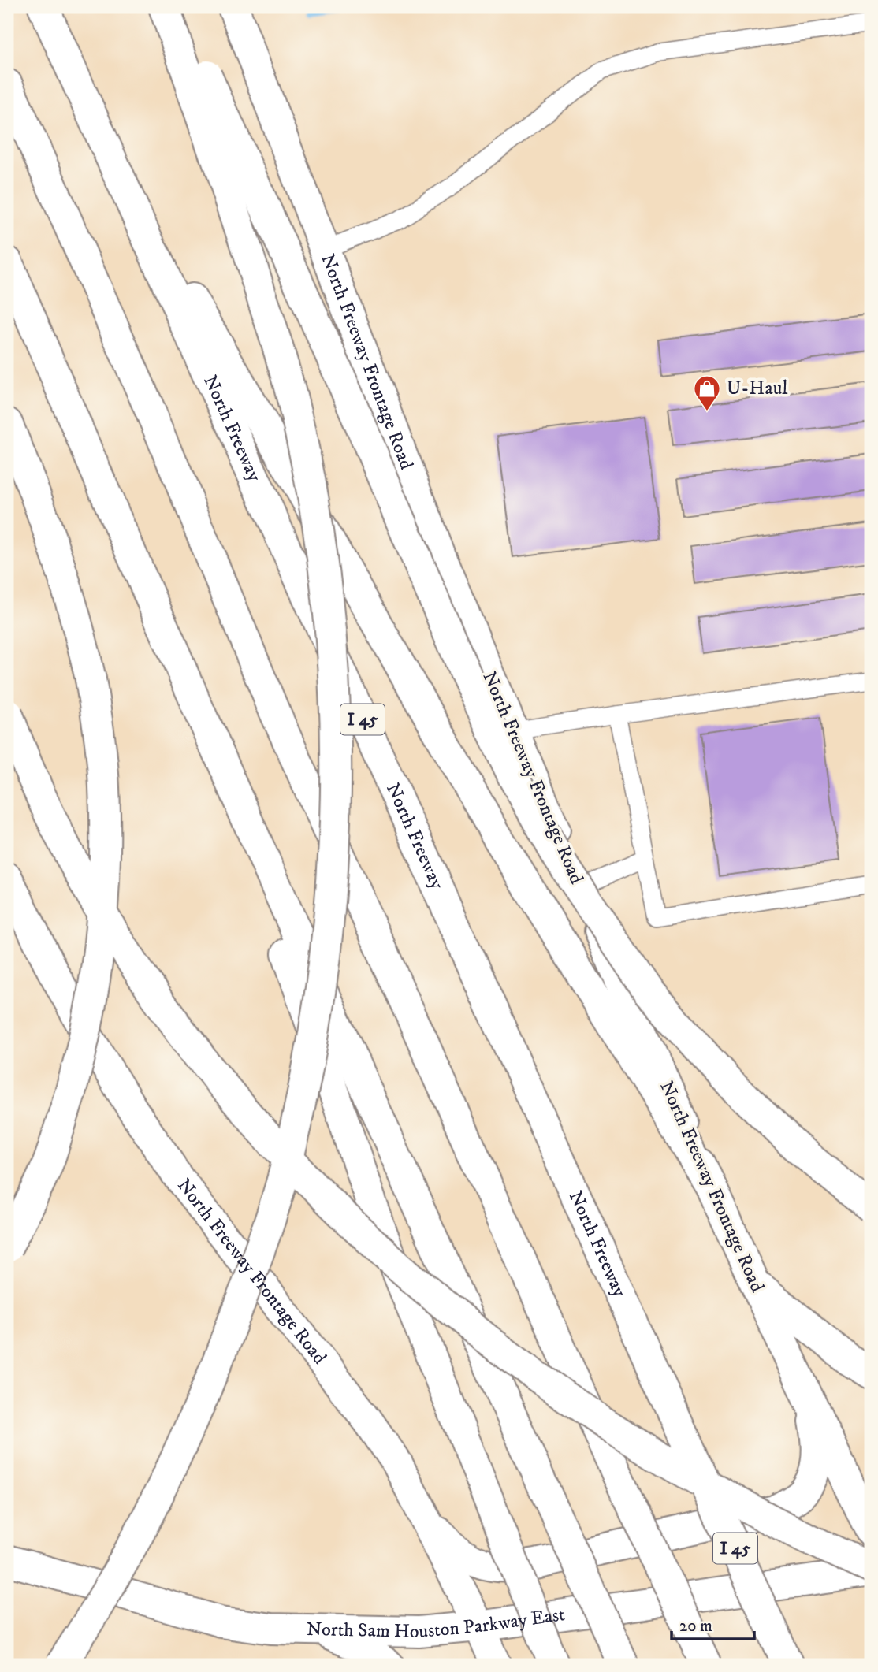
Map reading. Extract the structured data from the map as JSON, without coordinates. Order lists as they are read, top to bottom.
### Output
{
  "streets": {
    "main road": [
      "North Freeway Frontage Road",
      "North Freeway",
      "I 45",
      "North Sam Houston Parkway East"
    ]
  },
  "crossings": [
    ["North Freeway Frontage Road", "North Sam Houston Parkway East"]
  ],
  "places": {
    "shop": ["U-Haul"]
  },
  "scale_bar": "20 m"
}
